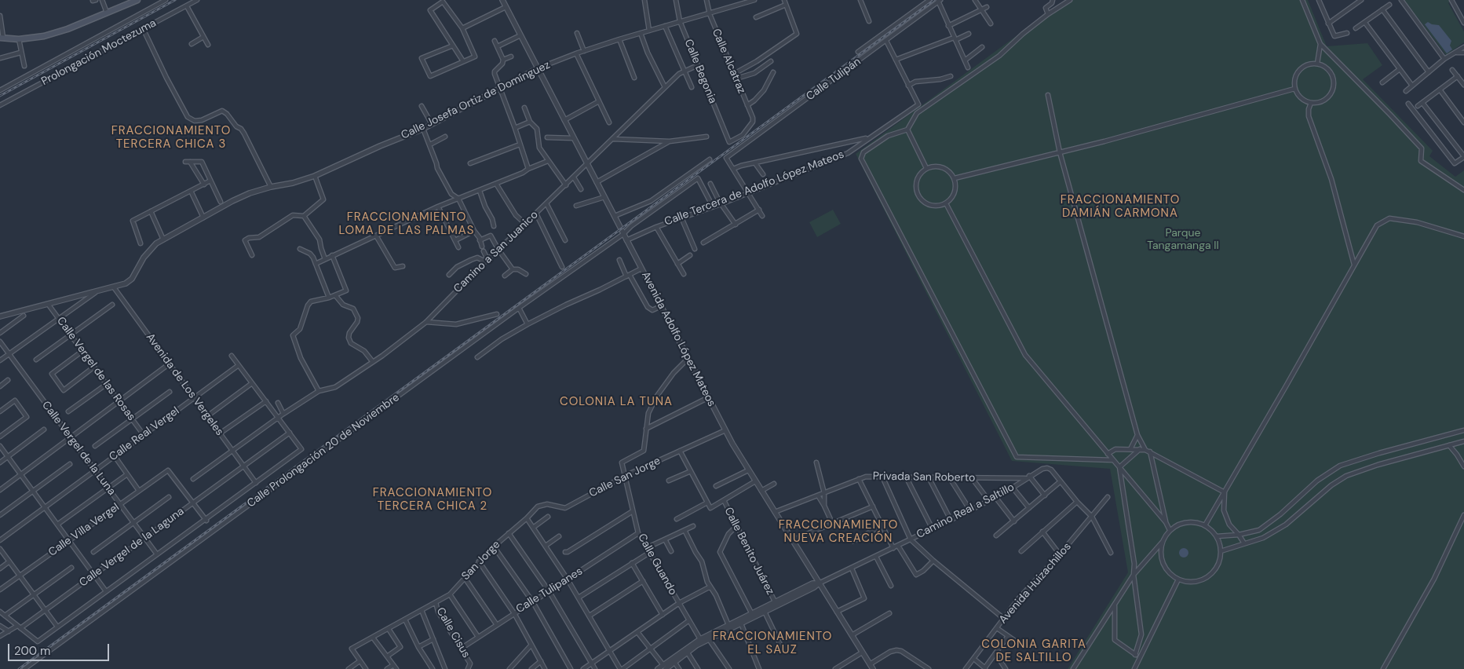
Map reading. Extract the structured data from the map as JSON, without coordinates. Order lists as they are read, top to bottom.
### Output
{
  "streets": {
    "street": [
      "Prolongación Moctezuma",
      "Calle Alcatraz",
      "Calle Begonia",
      "Calle Tulipán",
      "Calle Josefa Ortiz de Domínguez",
      "Calle Tercera de Adolfo López Mateos",
      "Camino a San Juanico",
      "Avenida Adolfo López Mateos",
      "Calle Vergel de las Rosas",
      "Avenida de Los Vergeles",
      "Calle Real Vergel",
      "Calle Vergel de la Luna",
      "Calle Prolongación 20 de Noviembre",
      "Calle San Jorge",
      "Privada San Roberto",
      "Camino Real a Saltillo",
      "Calle Villa Vergel",
      "Calle Vergel de la Laguna",
      "Calle Benito Juárez",
      "San Jorge",
      "Calle Guando",
      "Avenida Huizachillos",
      "Calle Tulipanes",
      "Calle Cisus"
    ]
  },
  "crossings": [
    ["Calle Alcatraz", "Calle Begonia"],
    ["Calle Alcatraz", "Calle Josefa Ortiz de Domínguez"],
    ["Calle Begonia", "Calle Josefa Ortiz de Domínguez"],
    ["Calle Begonia", "Camino a San Juanico"],
    ["Calle Josefa Ortiz de Domínguez", "Avenida Adolfo López Mateos"],
    ["Calle Josefa Ortiz de Domínguez", "Calle Vergel de las Rosas"],
    ["Calle Josefa Ortiz de Domínguez", "Avenida de Los Vergeles"],
    ["Calle Tercera de Adolfo López Mateos", "Avenida Adolfo López Mateos"],
    ["Camino a San Juanico", "Avenida Adolfo López Mateos"],
    ["Camino a San Juanico", "Avenida de Los Vergeles"],
    ["Avenida Adolfo López Mateos", "Calle Prolongación 20 de Noviembre"],
    ["Avenida Adolfo López Mateos", "Calle San Jorge"],
    ["Avenida Adolfo López Mateos", "Privada San Roberto"],
    ["Avenida Adolfo López Mateos", "Camino Real a Saltillo"],
    ["Calle Vergel de las Rosas", "Calle Real Vergel"],
    ["Avenida de Los Vergeles", "Calle Real Vergel"],
    ["Avenida de Los Vergeles", "Calle Prolongación 20 de Noviembre"],
    ["Avenida de Los Vergeles", "Calle Vergel de la Laguna"],
    ["Calle Real Vergel", "Calle Vergel de la Luna"],
    ["Calle Vergel de la Luna", "Calle Prolongación 20 de Noviembre"],
    ["Calle Vergel de la Luna", "Calle Villa Vergel"],
    ["Calle Vergel de la Luna", "Calle Vergel de la Laguna"],
    ["Calle Prolongación 20 de Noviembre", "Calle Vergel de la Laguna"],
    ["Calle San Jorge", "San Jorge"],
    ["Calle San Jorge", "Calle Guando"],
    ["Privada San Roberto", "Camino Real a Saltillo"],
    ["Camino Real a Saltillo", "Calle Benito Juárez"],
    ["Camino Real a Saltillo", "Calle Guando"],
    ["Calle Villa Vergel", "Calle Vergel de la Laguna"],
    ["San Jorge", "Calle Cisus"],
    ["Calle Guando", "Calle Tulipanes"],
    ["Calle Tulipanes", "Calle Cisus"]
  ],
  "districts": [
    "FRACCIONAMIENTO TERCERA CHICA 3",
    "FRACCIONAMIENTO DAMIÁN CARMONA",
    "FRACCIONAMIENTO LOMA DE LAS PALMAS",
    "COLONIA LA TUNA",
    "FRACCIONAMIENTO TERCERA CHICA 2",
    "FRACCIONAMIENTO NUEVA CREACIÓN",
    "FRACCIONAMIENTO EL SAUZ",
    "COLONIA GARITA DE SALTILLO"
  ],
  "parks": ["Parque Tangamanga II"],
  "scale_bar": "200 m"
}
